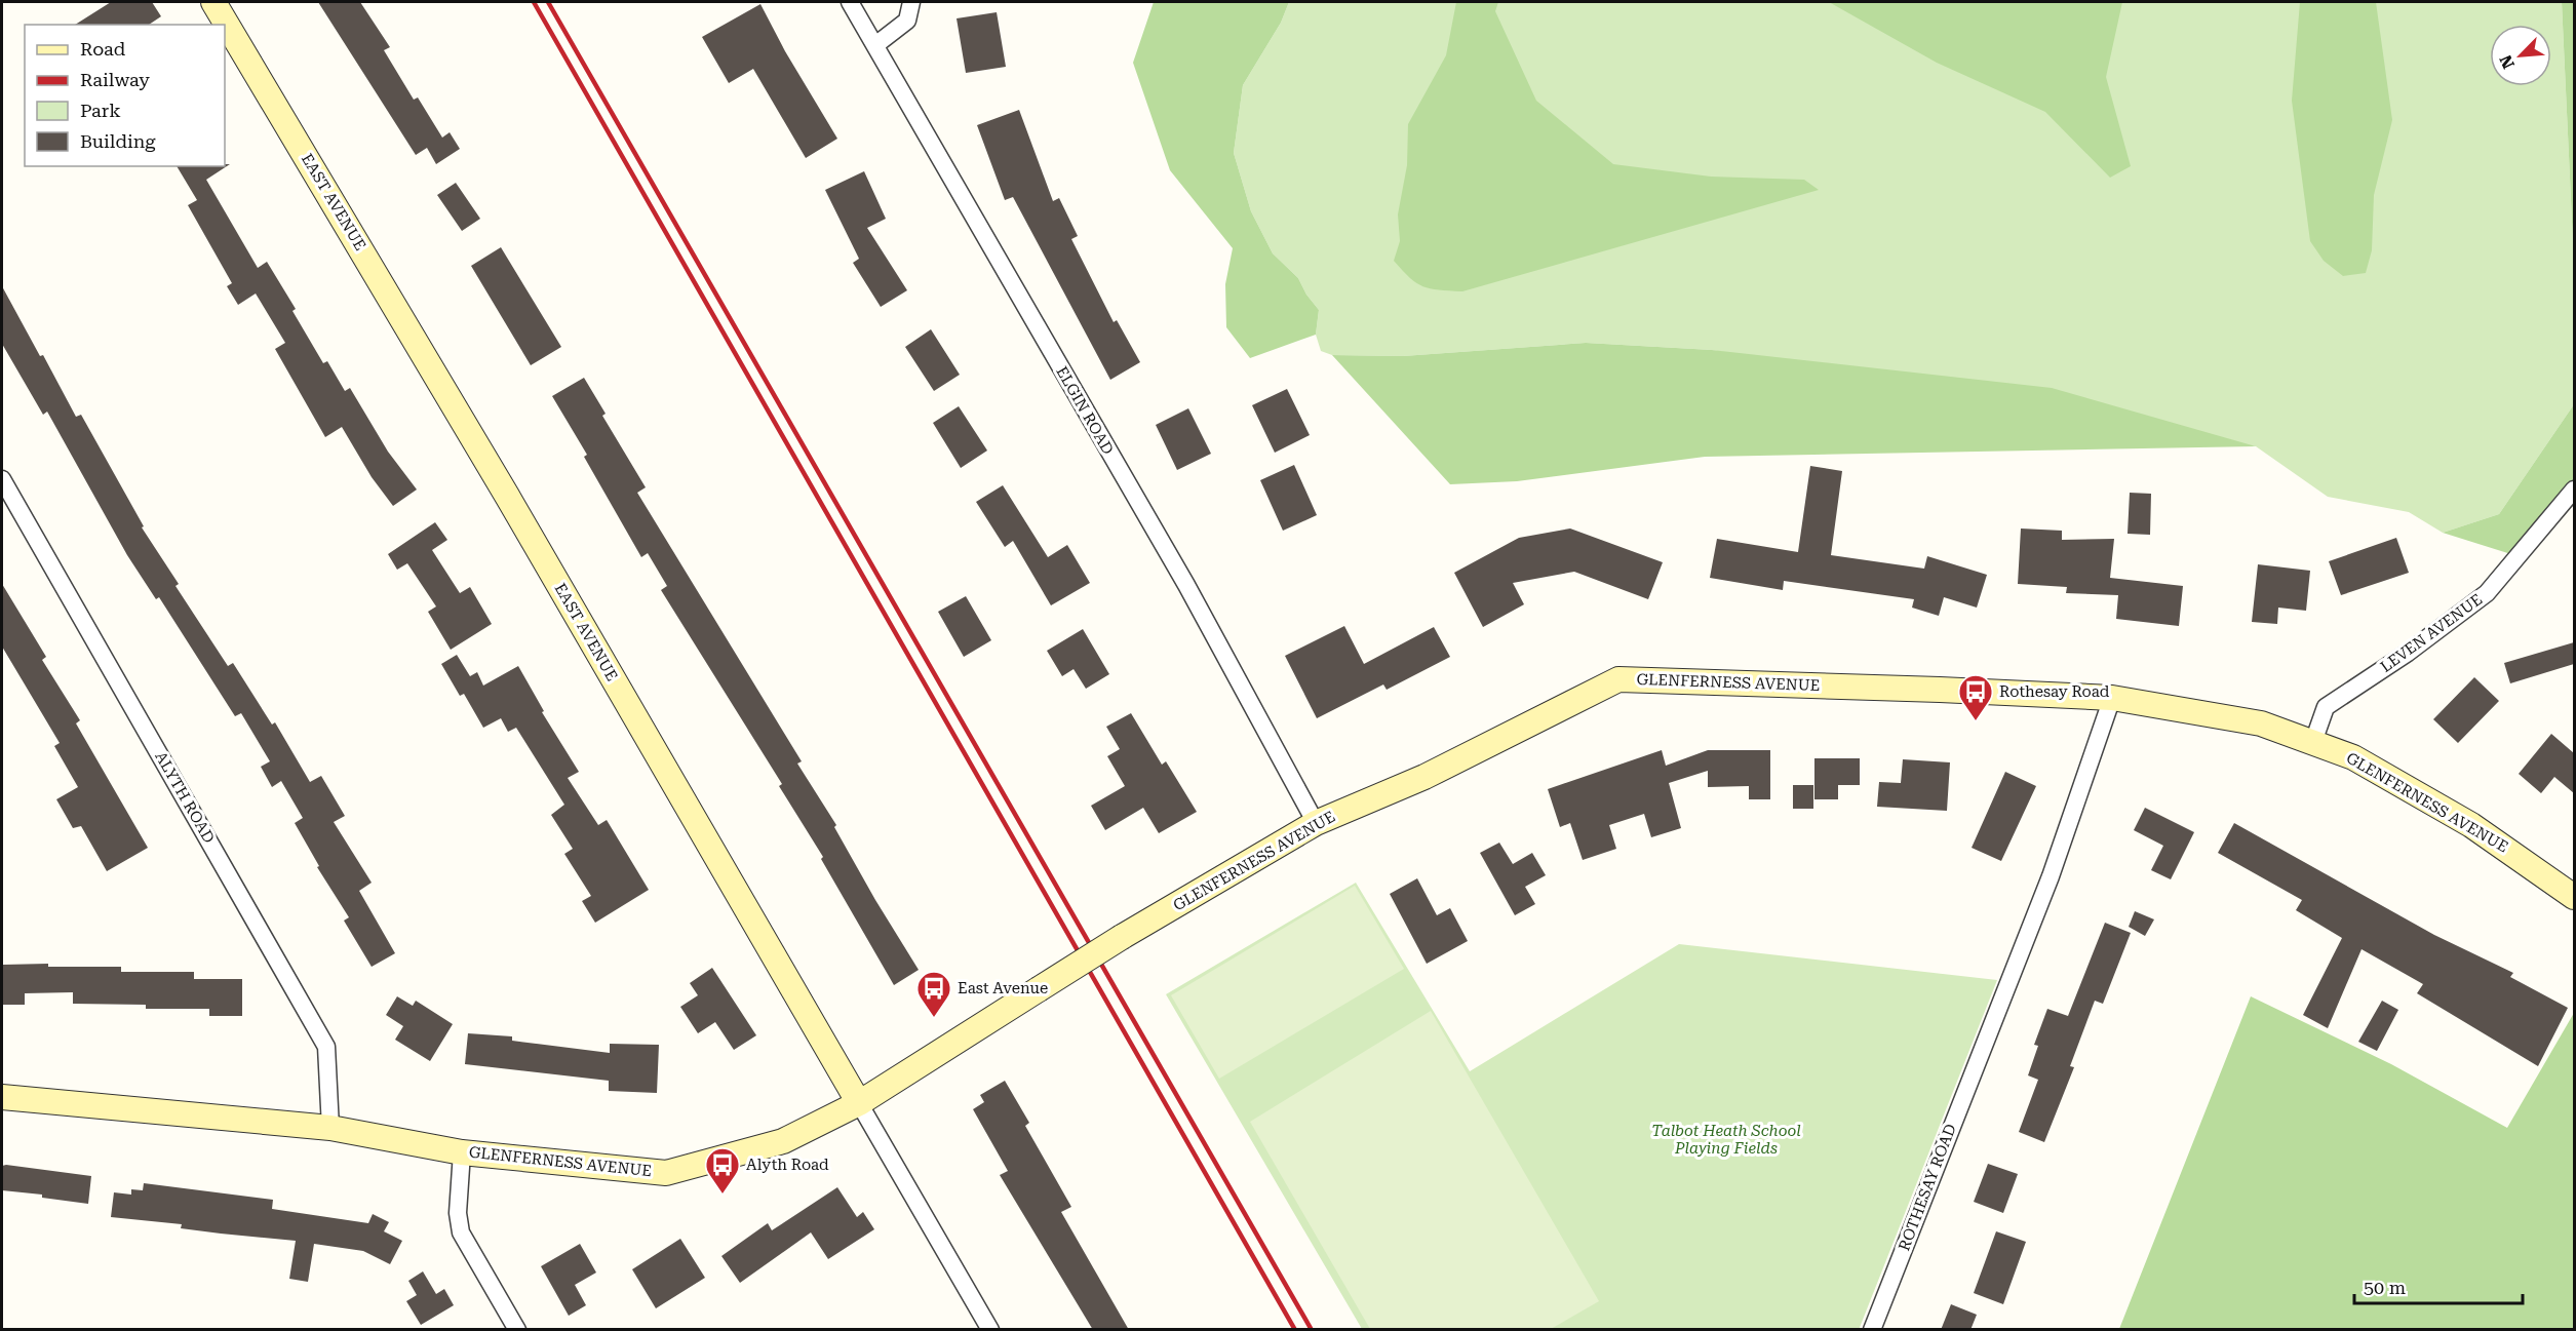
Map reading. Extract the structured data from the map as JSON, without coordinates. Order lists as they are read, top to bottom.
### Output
{
  "streets": {
    "street": [
      "EAST AVENUE",
      "ELGIN ROAD",
      "LEVEN AVENUE",
      "GLENFERNESS AVENUE",
      "ALYTH ROAD",
      "ROTHESAY ROAD"
    ]
  },
  "crossings": [
    ["EAST AVENUE", "GLENFERNESS AVENUE"],
    ["ELGIN ROAD", "GLENFERNESS AVENUE"],
    ["LEVEN AVENUE", "GLENFERNESS AVENUE"],
    ["GLENFERNESS AVENUE", "ALYTH ROAD"],
    ["GLENFERNESS AVENUE", "ROTHESAY ROAD"]
  ],
  "parks": ["Talbot Heath School Playing Fields"],
  "places": {
    "bus stop": ["Rothesay Road", "East Avenue", "Alyth Road"]
  },
  "legend": [
    "Road",
    "Railway",
    "Park",
    "Building"
  ],
  "scale_bar": "50 m",
  "north": "bottom left"
}
